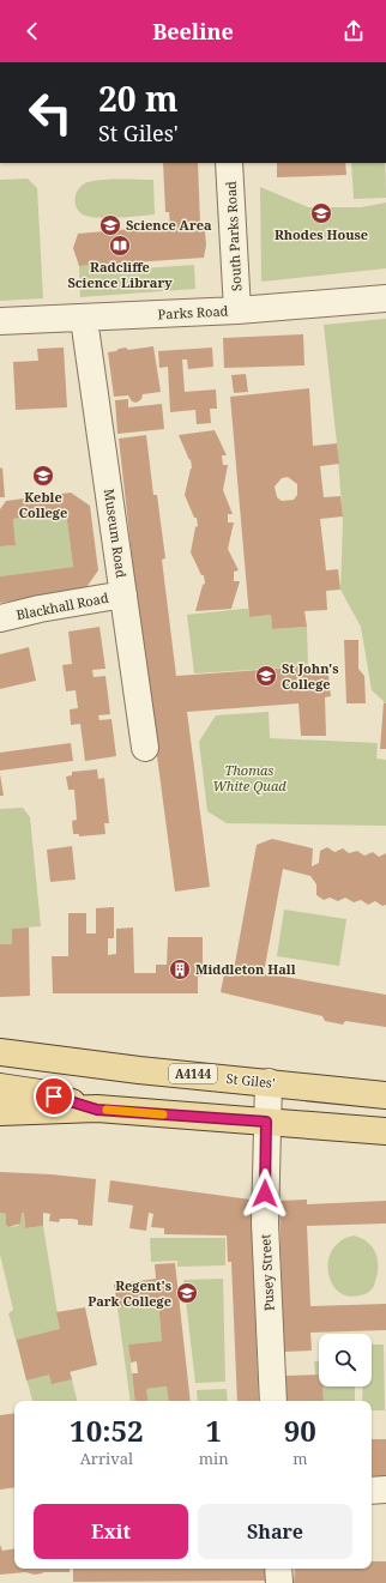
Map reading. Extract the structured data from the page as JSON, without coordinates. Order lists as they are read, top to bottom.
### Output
{
  "streets": {
    "main road": ["A4144", "St Giles'"],
    "street": [
      "South Parks Road",
      "Parks Road",
      "Museum Road",
      "Blackhall Road",
      "Pusey Street"
    ]
  },
  "crossings": [
    ["South Parks Road", "Parks Road"],
    ["Parks Road", "Museum Road"],
    ["Museum Road", "Blackhall Road"],
    ["St Giles'", "Pusey Street"]
  ],
  "parks": ["Thomas White Quad"],
  "places": {
    "school or university": [
      "Rhodes House",
      "Science Area",
      "Keble College",
      "St John's College",
      "Regent's Park College"
    ],
    "library": ["Radcliffe Science Library"],
    "building": ["Middleton Hall"]
  },
  "page": {
    "header": "Beeline",
    "turn": ["20 m", "St Giles'"],
    "eta": [
      "10:52",
      "Arrival",
      "1",
      "min",
      "90",
      "m"
    ],
    "buttons": ["Exit", "Share"]
  }
}
